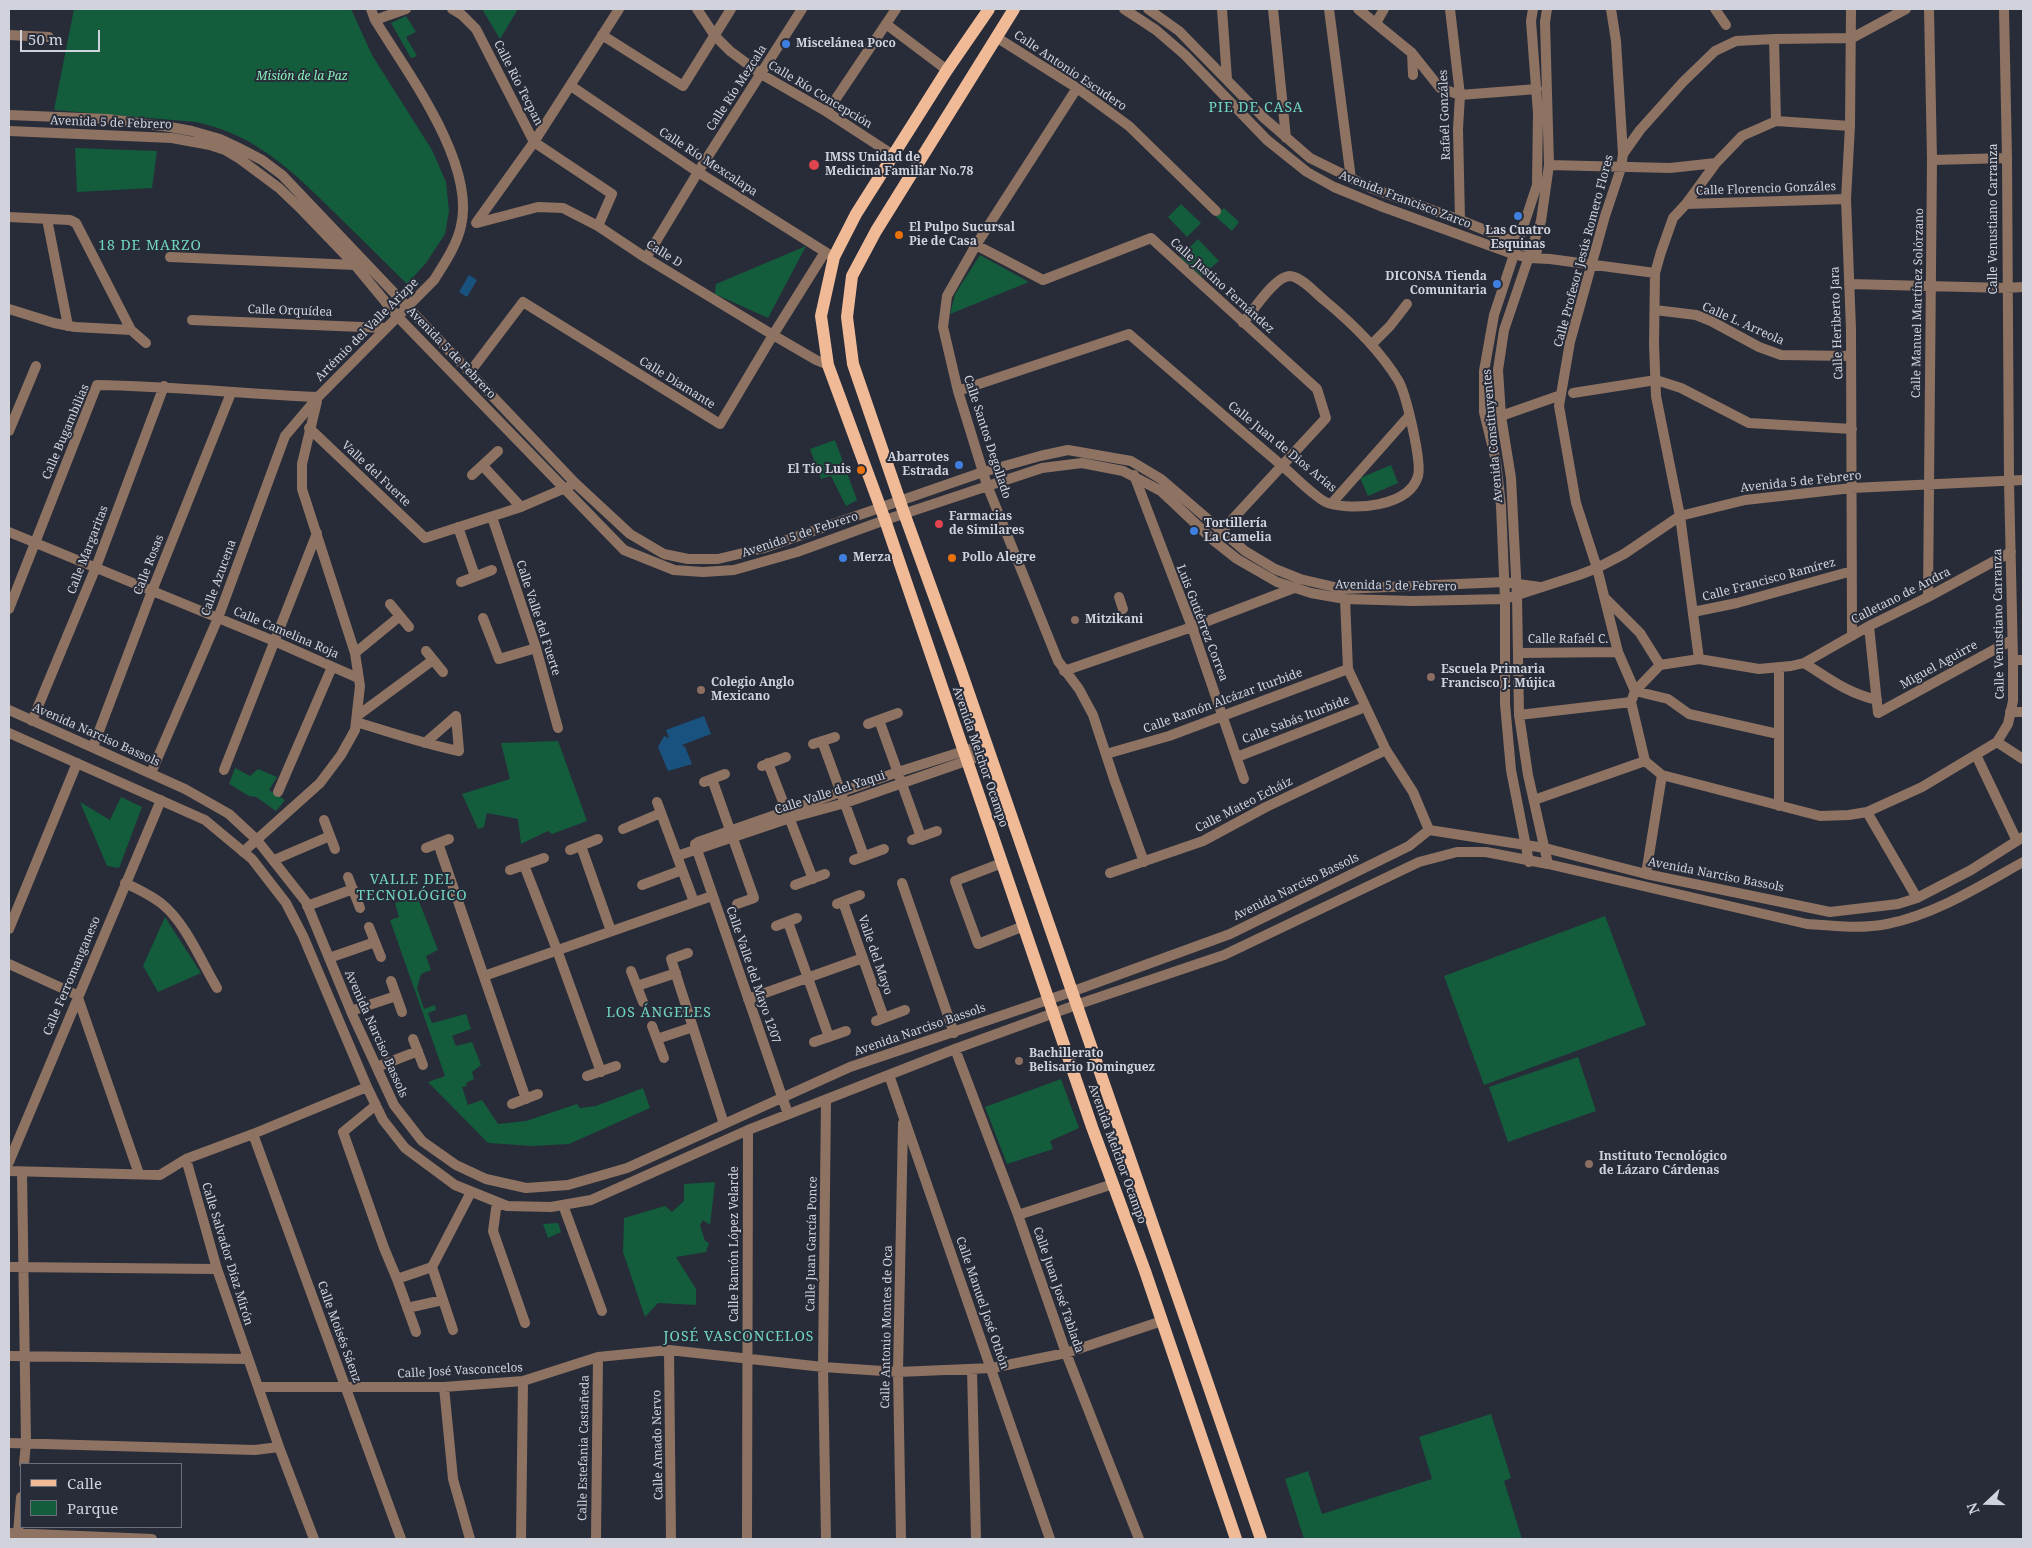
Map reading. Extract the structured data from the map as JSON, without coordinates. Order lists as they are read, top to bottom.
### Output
{
  "streets": {
    "main road": ["Avenida Melchor Ocampo"],
    "street": [
      "Calle Antonio Escudero",
      "Calle Río Tecpan",
      "Calle Río Mezcala",
      "Calle Río Concepción",
      "Rafaél Gonzáles",
      "Avenida 5 de Febrero",
      "Calle Río Mexcalapa",
      "Calle Florencio Gonzáles",
      "Avenida Francisco Zarco",
      "Calle Venustiano Carranza",
      "Calle Profesor Jesús Romero Flores",
      "Calle D",
      "Calle Justino Fernández",
      "Calle Manuel Martínez Solórzano",
      "Calle Orquídea",
      "Calle Heriberto Jara",
      "Calle L. Arreola",
      "Artémio del Valle Arizpe",
      "Calle Diamante",
      "Calle Bugambilias",
      "Avenida Constituyentes",
      "Calle Santos Degollado",
      "Calle Juan de Dios Arias",
      "Valle del Fuerte",
      "Calle Margaritas",
      "Calle Rosas",
      "Calle Azucena",
      "Calle Francisco Ramírez",
      "Calletano de Andra",
      "Calle Valle del Fuerte",
      "Luis Gutiérrez Correa",
      "Calle Camelina Roja",
      "Calle Rafaél C.",
      "Miguel Aguirre",
      "Calle Ramón Alcázar Iturbide",
      "Calle Sabás Iturbide",
      "Avenida Narciso Bassols",
      "Calle Valle del Yaqui",
      "Calle Mateo Echáiz",
      "Valle del Mayo",
      "Calle Valle del Mayo 1207",
      "Calle Ferromanganeso",
      "Calle Ramón López Velarde",
      "Calle Juan García Ponce",
      "Calle Salvador Díaz Mirón",
      "Calle Juan José Tablada",
      "Calle Manuel José Othón",
      "Calle Antonio Montes de Oca",
      "Calle Moisés Sáenz",
      "Calle José Vasconcelos",
      "Calle Amado Nervo",
      "Calle Estefania Castañeda"
    ]
  },
  "crossings": [
    ["Calle Antonio Escudero", "Calle Santos Degollado"],
    ["Calle Antonio Escudero", "Avenida Melchor Ocampo"],
    ["Calle Río Tecpan", "Calle D"],
    ["Calle Río Mezcala", "Calle Río Concepción"],
    ["Calle Río Mezcala", "Calle Río Mexcalapa"],
    ["Calle Río Mezcala", "Calle D"],
    ["Calle Río Concepción", "Avenida Melchor Ocampo"],
    ["Rafaél Gonzáles", "Avenida Francisco Zarco"],
    ["Avenida 5 de Febrero", "Calle Venustiano Carranza"],
    ["Avenida 5 de Febrero", "Calle Profesor Jesús Romero Flores"],
    ["Avenida 5 de Febrero", "Calle Manuel Martínez Solórzano"],
    ["Avenida 5 de Febrero", "Calle Heriberto Jara"],
    ["Avenida 5 de Febrero", "Artémio del Valle Arizpe"],
    ["Avenida 5 de Febrero", "Calle Diamante"],
    ["Avenida 5 de Febrero", "Avenida Constituyentes"],
    ["Avenida 5 de Febrero", "Calle Santos Degollado"],
    ["Avenida 5 de Febrero", "Luis Gutiérrez Correa"],
    ["Avenida 5 de Febrero", "Avenida Melchor Ocampo"],
    ["Calle Río Mexcalapa", "Calle Diamante"],
    ["Calle Río Mexcalapa", "Avenida Melchor Ocampo"],
    ["Calle Florencio Gonzáles", "Calle Heriberto Jara"],
    ["Avenida Francisco Zarco", "Avenida Constituyentes"],
    ["Calle Venustiano Carranza", "Calletano de Andra"],
    ["Calle Venustiano Carranza", "Miguel Aguirre"],
    ["Calle Profesor Jesús Romero Flores", "Calle Heriberto Jara"],
    ["Calle D", "Artémio del Valle Arizpe"],
    ["Calle D", "Calle Diamante"],
    ["Calle D", "Avenida Melchor Ocampo"],
    ["Calle Justino Fernández", "Calle Santos Degollado"],
    ["Calle Justino Fernández", "Calle Juan de Dios Arias"],
    ["Calle Manuel Martínez Solórzano", "Calletano de Andra"],
    ["Calle Orquídea", "Artémio del Valle Arizpe"],
    ["Calle Heriberto Jara", "Calle L. Arreola"],
    ["Calle Heriberto Jara", "Calle Francisco Ramírez"],
    ["Calle Heriberto Jara", "Calletano de Andra"],
    ["Artémio del Valle Arizpe", "Calle Bugambilias"],
    ["Artémio del Valle Arizpe", "Valle del Fuerte"],
    ["Artémio del Valle Arizpe", "Calle Azucena"],
    ["Artémio del Valle Arizpe", "Calle Camelina Roja"],
    ["Artémio del Valle Arizpe", "Avenida Narciso Bassols"],
    ["Calle Diamante", "Avenida Melchor Ocampo"],
    ["Calle Bugambilias", "Calle Margaritas"],
    ["Calle Bugambilias", "Calle Rosas"],
    ["Calle Bugambilias", "Calle Azucena"],
    ["Calle Bugambilias", "Calle Camelina Roja"],
    ["Avenida Constituyentes", "Calle Rafaél C."],
    ["Avenida Constituyentes", "Avenida Narciso Bassols"],
    ["Calle Santos Degollado", "Calle Juan de Dios Arias"],
    ["Calle Santos Degollado", "Calle Ramón Alcázar Iturbide"],
    ["Calle Santos Degollado", "Calle Mateo Echáiz"],
    ["Calle Margaritas", "Calle Camelina Roja"],
    ["Calle Margaritas", "Avenida Narciso Bassols"],
    ["Calle Rosas", "Calle Camelina Roja"],
    ["Calle Rosas", "Avenida Narciso Bassols"],
    ["Calle Azucena", "Calle Camelina Roja"],
    ["Calle Azucena", "Avenida Narciso Bassols"],
    ["Luis Gutiérrez Correa", "Calle Ramón Alcázar Iturbide"],
    ["Luis Gutiérrez Correa", "Calle Sabás Iturbide"],
    ["Avenida Narciso Bassols", "Avenida Melchor Ocampo"],
    ["Avenida Narciso Bassols", "Calle Valle del Mayo 1207"],
    ["Avenida Narciso Bassols", "Calle Ferromanganeso"],
    ["Avenida Narciso Bassols", "Calle Ramón López Velarde"],
    ["Avenida Narciso Bassols", "Calle Juan García Ponce"],
    ["Avenida Narciso Bassols", "Calle Juan José Tablada"],
    ["Avenida Narciso Bassols", "Calle Manuel José Othón"],
    ["Avenida Melchor Ocampo", "Calle Valle del Yaqui"],
    ["Avenida Melchor Ocampo", "Calle José Vasconcelos"],
    ["Calle Valle del Yaqui", "Calle Valle del Mayo 1207"],
    ["Calle Ramón López Velarde", "Calle José Vasconcelos"],
    ["Calle Juan García Ponce", "Calle José Vasconcelos"],
    ["Calle Salvador Díaz Mirón", "Calle José Vasconcelos"],
    ["Calle Juan José Tablada", "Calle José Vasconcelos"],
    ["Calle Manuel José Othón", "Calle Antonio Montes de Oca"],
    ["Calle Manuel José Othón", "Calle José Vasconcelos"],
    ["Calle Antonio Montes de Oca", "Calle José Vasconcelos"],
    ["Calle Moisés Sáenz", "Calle José Vasconcelos"],
    ["Calle José Vasconcelos", "Calle Amado Nervo"],
    ["Calle José Vasconcelos", "Calle Estefania Castañeda"]
  ],
  "districts": [
    "PIE DE CASA",
    "18 DE MARZO",
    "VALLE DEL TECNOLÓGICO",
    "LOS ÁNGELES",
    "JOSÉ VASCONCELOS"
  ],
  "parks": ["Misión de la Paz"],
  "places": [
    "Miscelánea Poco",
    "IMSS Unidad de Medicina Familiar No.78",
    "Las Cuatro Esquinas",
    "El Pulpo Sucursal Pie de Casa",
    "DICONSA Tienda Comunitaria",
    "Abarrotes Estrada",
    "El Tío Luis",
    "Farmacias de Similares",
    "Tortillería La Camelia",
    "Merza",
    "Pollo Alegre",
    "Mitzikani",
    "Escuela Primaria Francisco J. Mújica",
    "Colegio Anglo Mexicano",
    "Bachillerato Belisario Dominguez",
    "Instituto Tecnológico de Lázaro Cárdenas"
  ],
  "legend": ["Calle", "Parque"],
  "scale_bar": "50 m",
  "north": "left"
}
